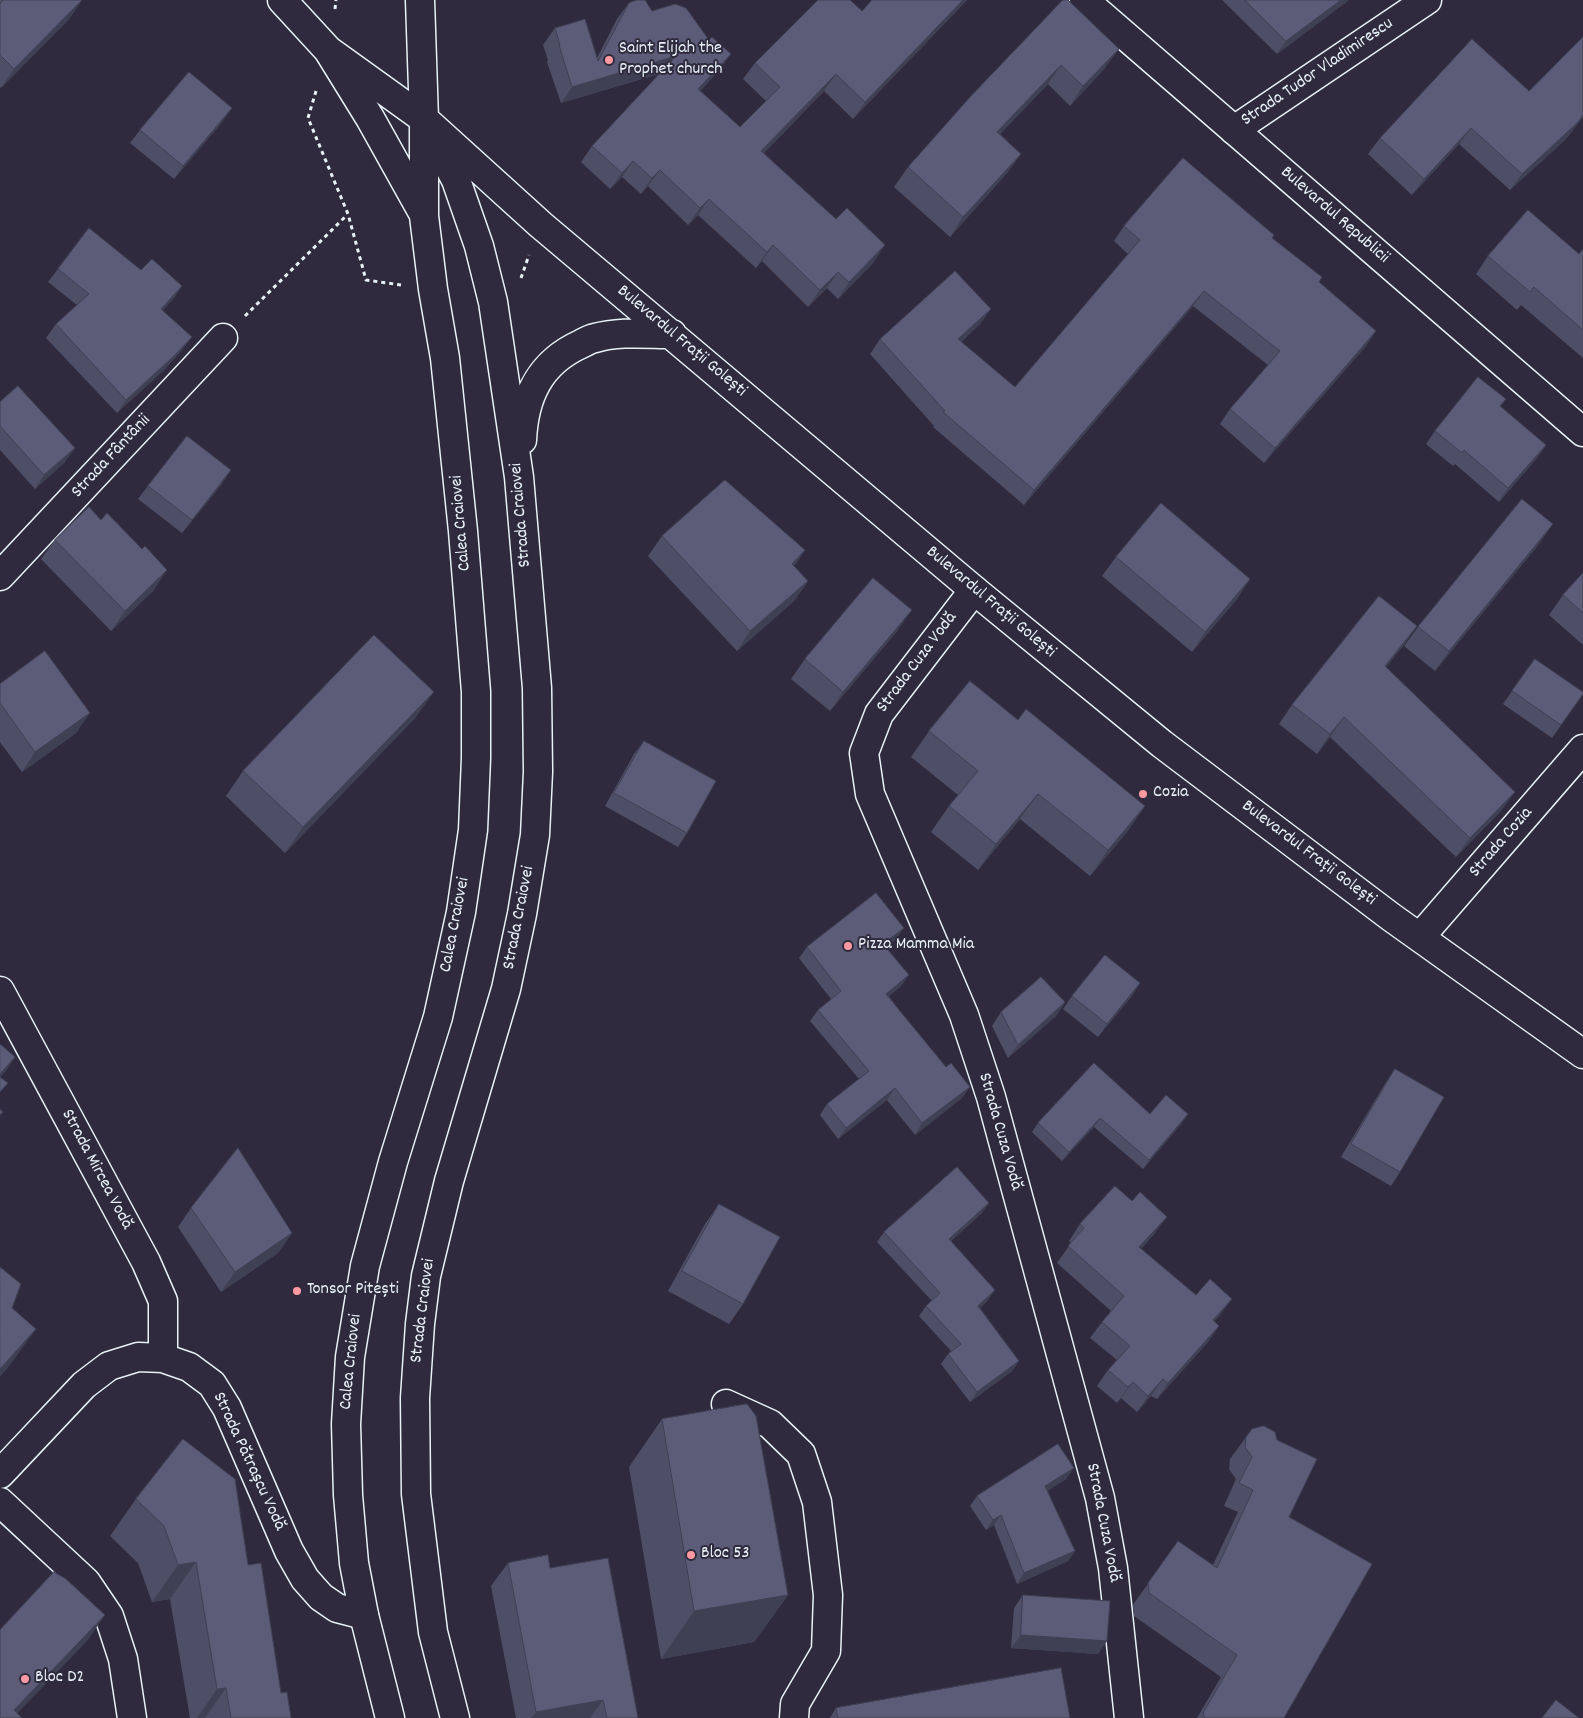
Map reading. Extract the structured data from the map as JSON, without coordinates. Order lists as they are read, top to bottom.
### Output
{
  "streets": {
    "main road": [
      "Strada Tudor Vladimirescu",
      "Bulevardul Republicii",
      "Bulevardul Frații Golești",
      "Strada Fântânii",
      "Strada Craiovei",
      "Calea Craiovei",
      "Strada Cuza Vodă",
      "Strada Cozia",
      "Strada Mircea Vodă",
      "Strada Pătrașcu Vodă"
    ]
  },
  "crossings": [
    ["Strada Tudor Vladimirescu", "Bulevardul Republicii"],
    ["Bulevardul Frații Golești", "Strada Craiovei"],
    ["Bulevardul Frații Golești", "Calea Craiovei"],
    ["Bulevardul Frații Golești", "Strada Cuza Vodă"],
    ["Bulevardul Frații Golești", "Strada Cozia"],
    ["Strada Craiovei", "Calea Craiovei"],
    ["Calea Craiovei", "Strada Pătrașcu Vodă"],
    ["Strada Mircea Vodă", "Strada Pătrașcu Vodă"]
  ],
  "places": [
    "Saint Elijah the Prophet church",
    "Cozia",
    "Pizza Mamma Mia",
    "Tonsor Pitești",
    "Bloc 53",
    "Bloc D2"
  ]
}
